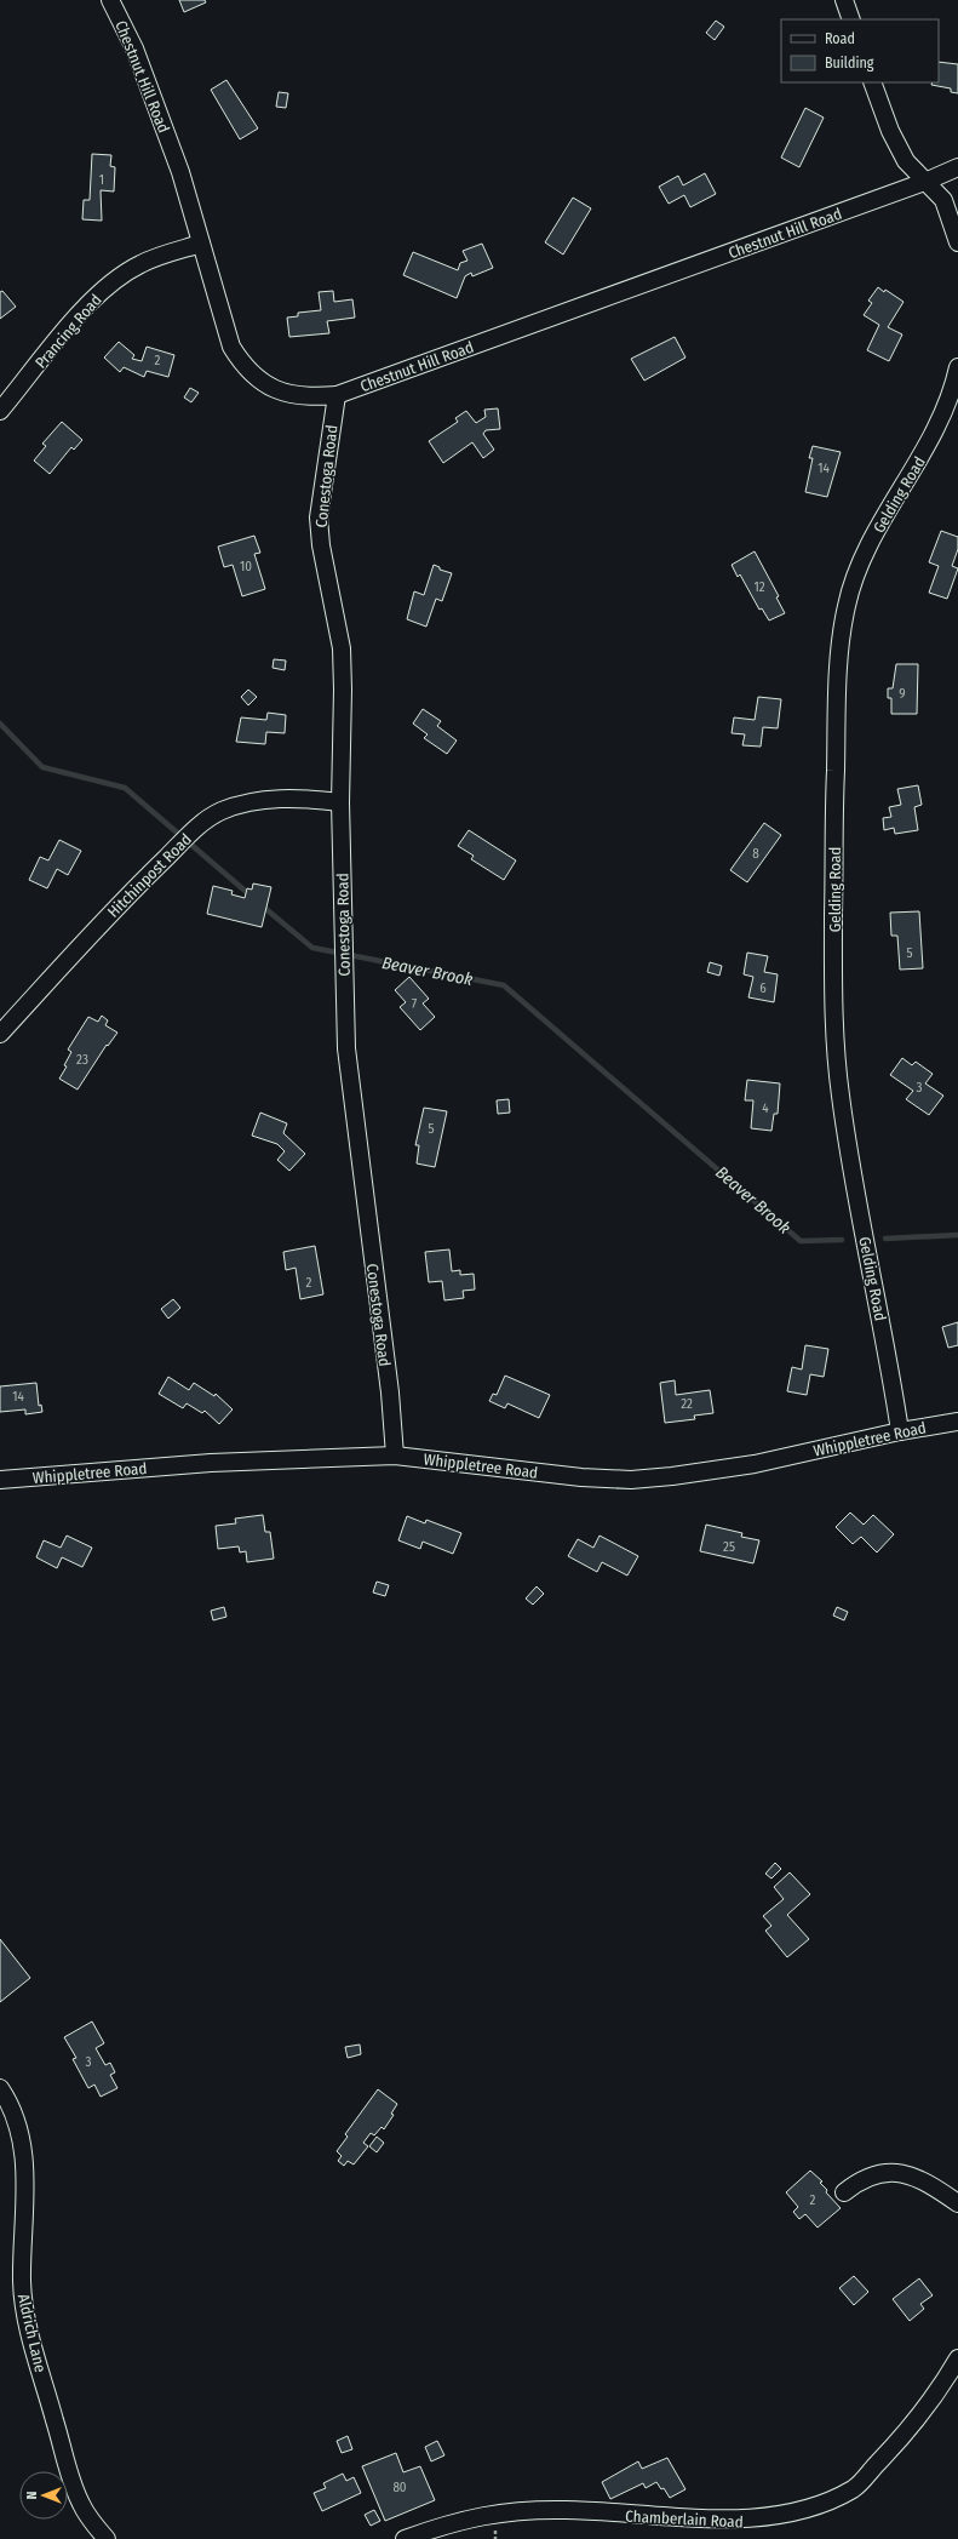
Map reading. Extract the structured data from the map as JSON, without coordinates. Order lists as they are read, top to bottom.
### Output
{
  "streets": {
    "street": [
      "Chestnut Hill Road",
      "Prancing Road",
      "Conestoga Road",
      "Gelding Road",
      "Hitchinpost Road",
      "Whippletree Road",
      "Aldrich Lane",
      "Chamberlain Road"
    ]
  },
  "crossings": [
    ["Chestnut Hill Road", "Prancing Road"],
    ["Chestnut Hill Road", "Conestoga Road"],
    ["Conestoga Road", "Hitchinpost Road"],
    ["Conestoga Road", "Whippletree Road"],
    ["Gelding Road", "Whippletree Road"]
  ],
  "water": ["Beaver Brook"],
  "house_numbers": [
    "1",
    "2",
    "14",
    "10",
    "12",
    "9",
    "8",
    "5",
    "6",
    "7",
    "23",
    "3",
    "4",
    "5",
    "2",
    "14",
    "22",
    "25",
    "3",
    "2",
    "80"
  ],
  "legend": ["Road", "Building"],
  "north": "left"
}
